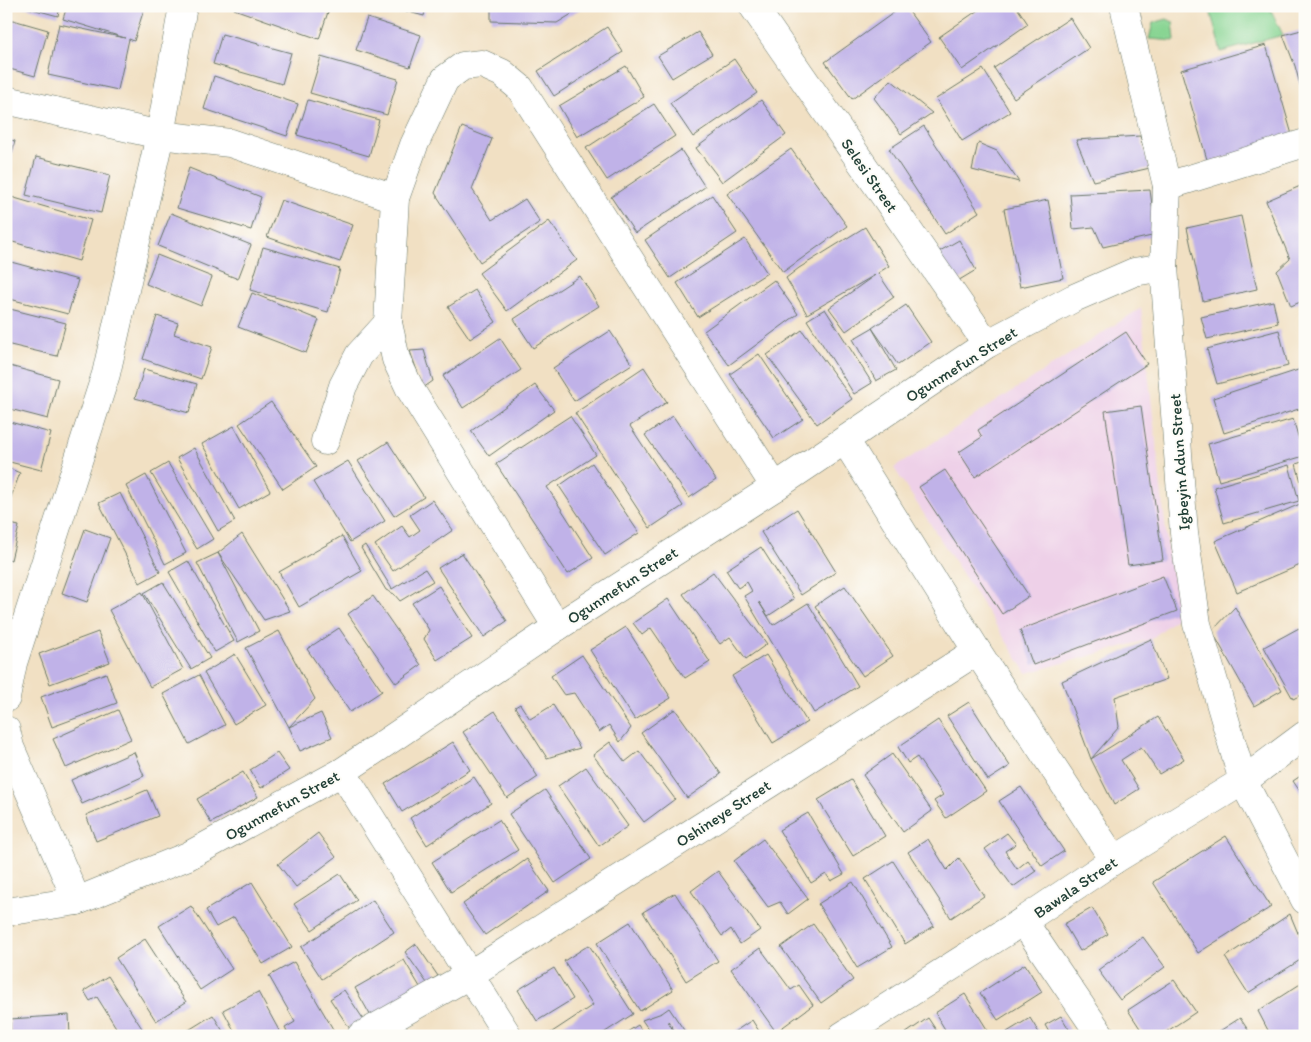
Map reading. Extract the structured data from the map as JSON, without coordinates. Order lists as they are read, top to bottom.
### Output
{
  "streets": {
    "street": [
      "Selesi Street",
      "Ogunmefun Street",
      "Igbeyin Adun Street",
      "Oshineye Street",
      "Bawala Street"
    ]
  },
  "crossings": [
    ["Selesi Street", "Ogunmefun Street"],
    ["Ogunmefun Street", "Igbeyin Adun Street"],
    ["Igbeyin Adun Street", "Bawala Street"]
  ]
}
